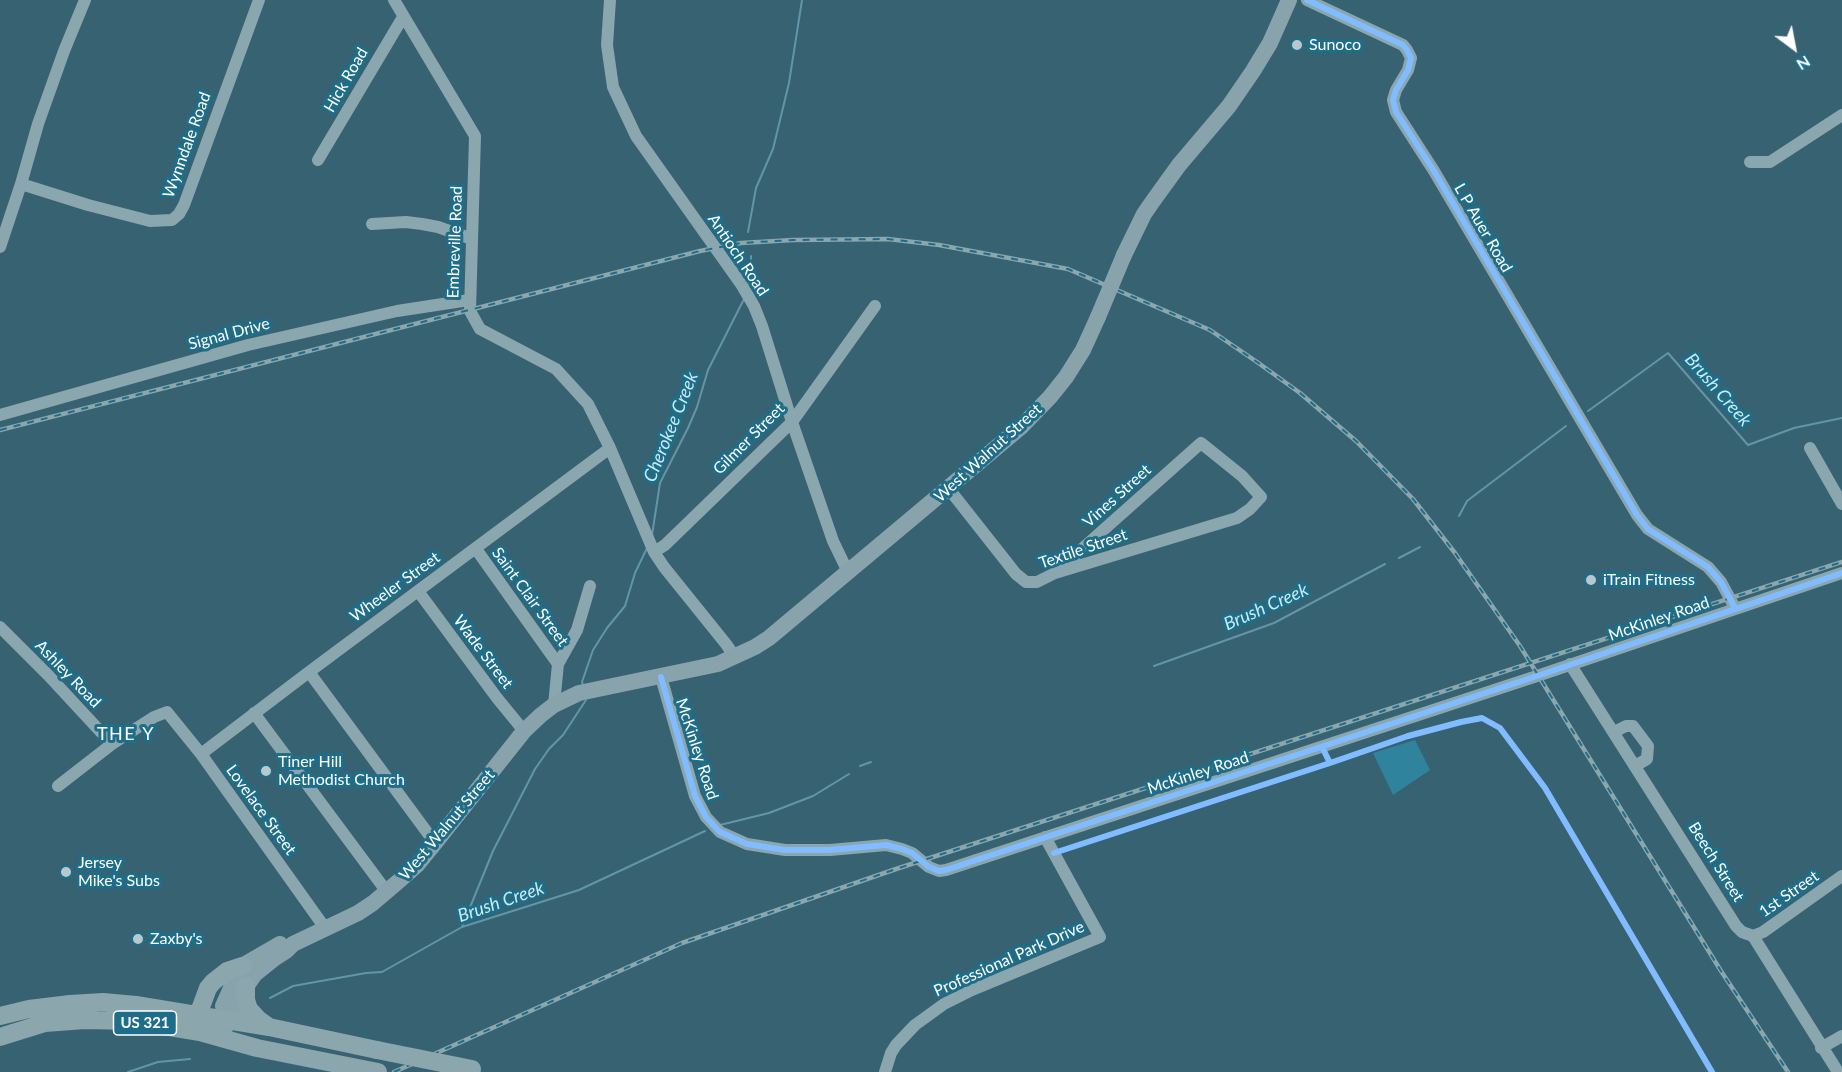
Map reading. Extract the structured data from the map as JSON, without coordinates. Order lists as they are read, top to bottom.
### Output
{
  "streets": {
    "highway": ["US 321"],
    "main road": ["West Walnut Street"],
    "street": [
      "Hick Road",
      "Wynndale Road",
      "L P Auer Road",
      "Embreville Road",
      "Antioch Road",
      "Signal Drive",
      "Gilmer Street",
      "Vines Street",
      "Textile Street",
      "Wheeler Street",
      "Saint Clair Street",
      "McKinley Road",
      "Wade Street",
      "Ashley Road",
      "Lovelace Street",
      "Beech Street",
      "1st Street",
      "Professional Park Drive"
    ]
  },
  "crossings": [
    ["Hick Road", "Embreville Road"],
    ["L P Auer Road", "McKinley Road"],
    ["Embreville Road", "Signal Drive"],
    ["Embreville Road", "Gilmer Street"],
    ["Embreville Road", "West Walnut Street"],
    ["Embreville Road", "Wheeler Street"],
    ["Antioch Road", "Gilmer Street"],
    ["Antioch Road", "West Walnut Street"],
    ["West Walnut Street", "Textile Street"],
    ["West Walnut Street", "McKinley Road"],
    ["West Walnut Street", "Wade Street"],
    ["West Walnut Street", "Lovelace Street"],
    ["West Walnut Street", "US 321"],
    ["Vines Street", "Textile Street"],
    ["Wheeler Street", "Saint Clair Street"],
    ["Wheeler Street", "Wade Street"],
    ["Wheeler Street", "Lovelace Street"],
    ["McKinley Road", "Beech Street"],
    ["McKinley Road", "Professional Park Drive"],
    ["Ashley Road", "Lovelace Street"],
    ["Beech Street", "1st Street"]
  ],
  "districts": ["THE Y"],
  "water": ["Brush Creek", "Cherokee Creek"],
  "places": [
    "Sunoco",
    "iTrain Fitness",
    "Tiner Hill Methodist Church",
    "Jersey Mike's Subs",
    "Zaxby's"
  ],
  "north": "bottom right"
}
